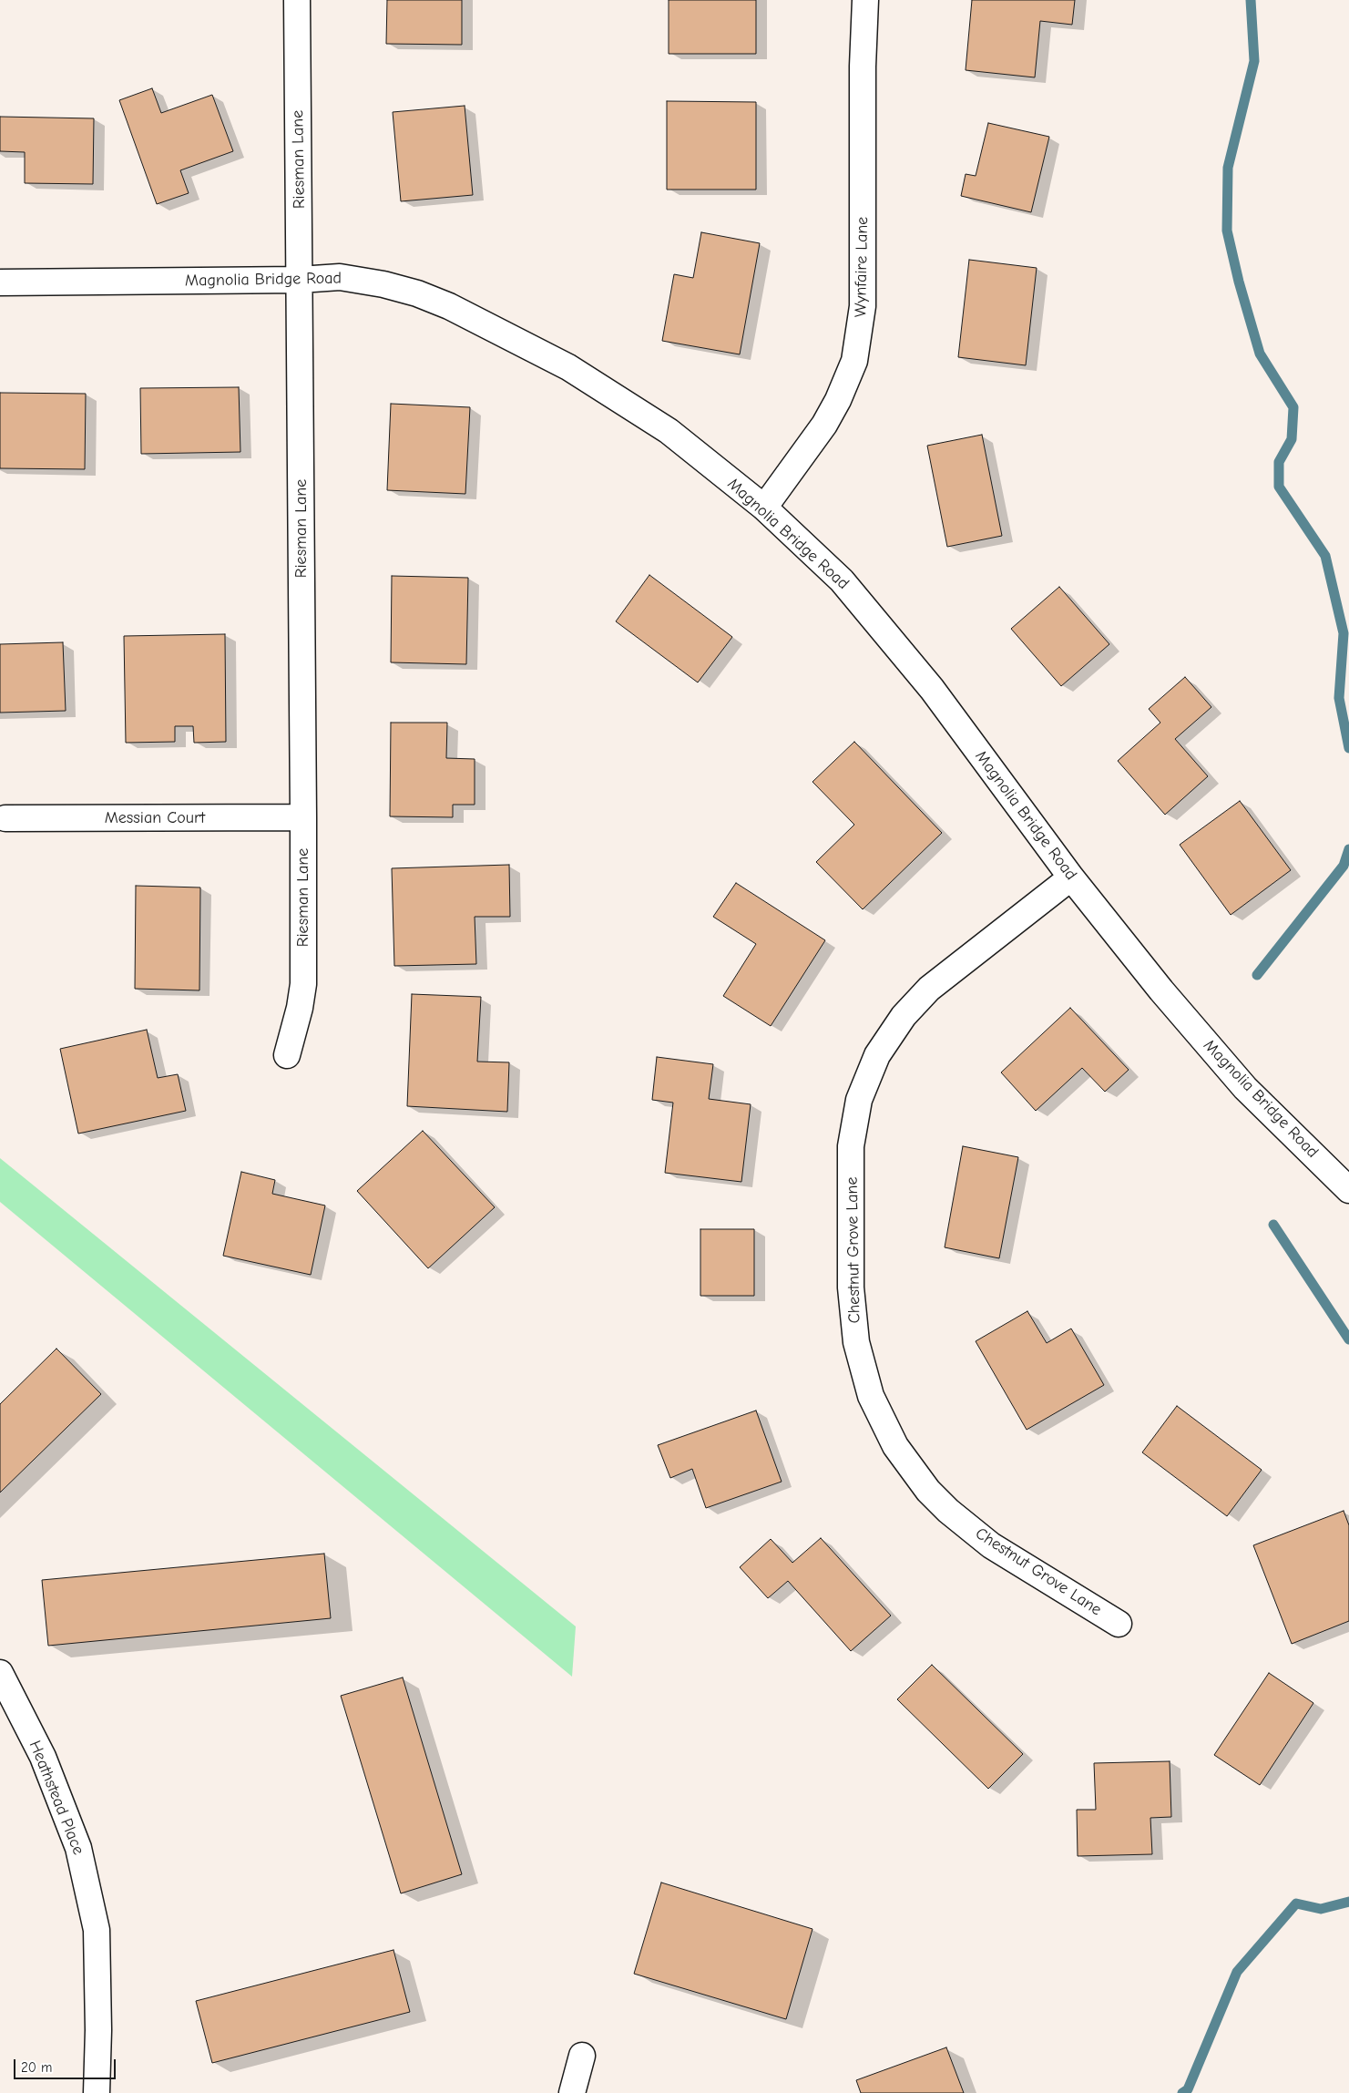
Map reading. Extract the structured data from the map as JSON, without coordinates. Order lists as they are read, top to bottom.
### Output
{
  "streets": {
    "street": [
      "Riesman Lane",
      "Wynfaire Lane",
      "Magnolia Bridge Road",
      "Messian Court",
      "Chestnut Grove Lane",
      "Heathstead Place"
    ]
  },
  "crossings": [
    ["Riesman Lane", "Magnolia Bridge Road"],
    ["Riesman Lane", "Messian Court"],
    ["Wynfaire Lane", "Magnolia Bridge Road"],
    ["Magnolia Bridge Road", "Chestnut Grove Lane"]
  ],
  "scale_bar": "20 m"
}
